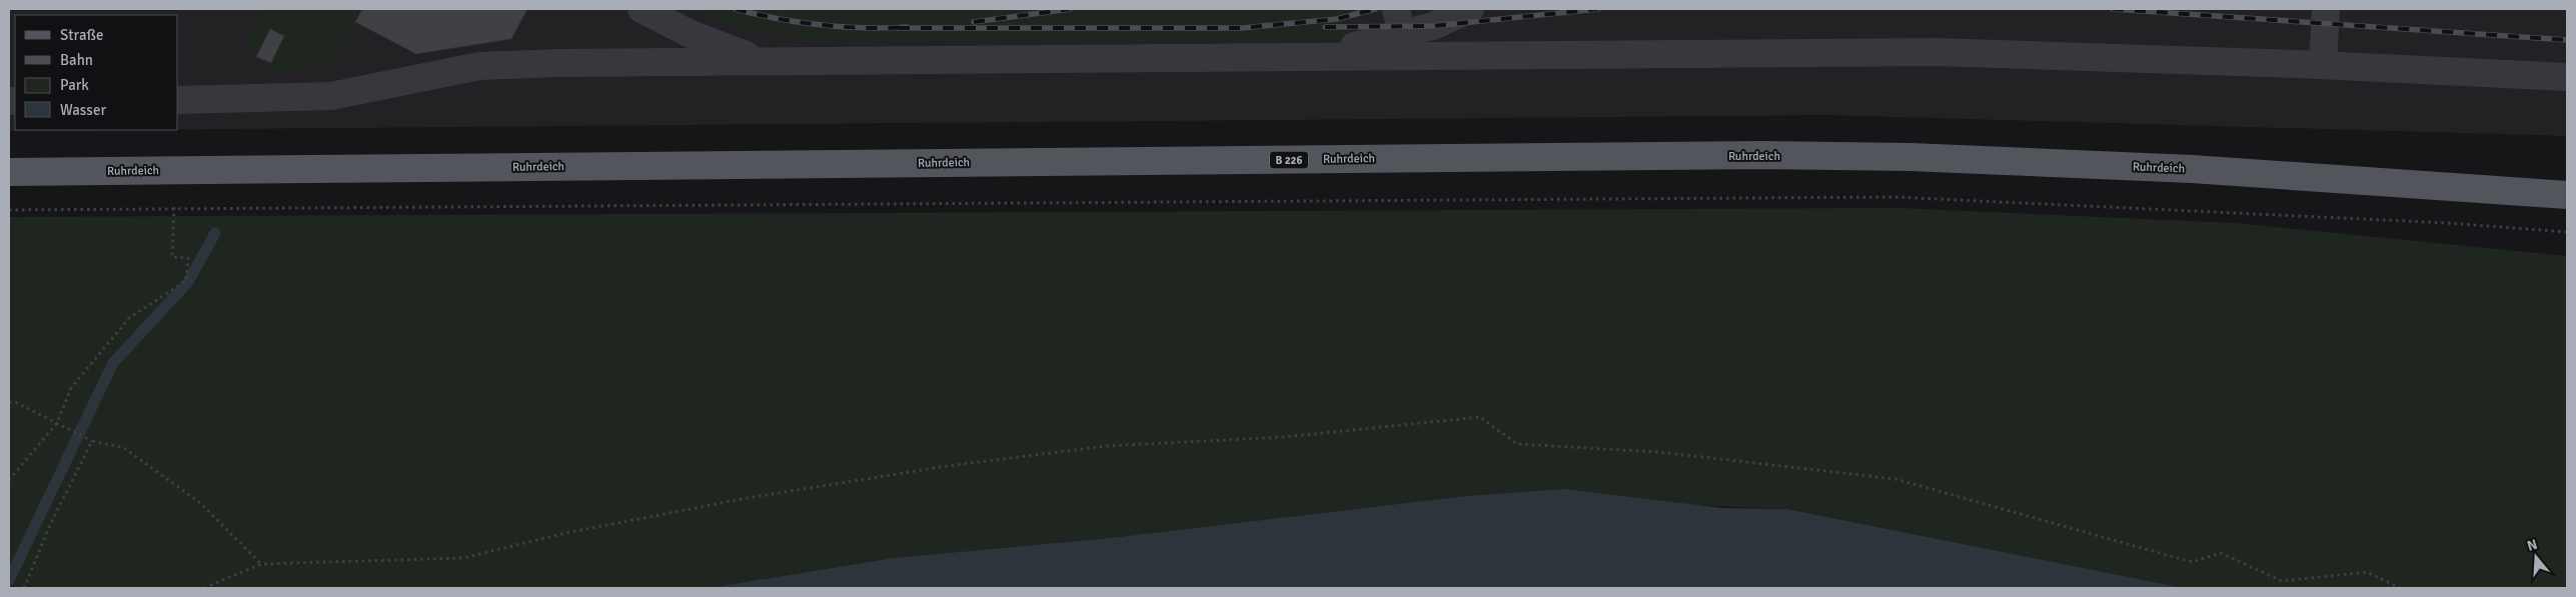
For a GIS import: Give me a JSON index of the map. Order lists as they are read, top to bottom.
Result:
{
  "streets": {
    "main road": ["Ruhrdeich", "B 226"]
  },
  "legend": [
    "Straße",
    "Bahn",
    "Park",
    "Wasser"
  ],
  "north": "top"
}
